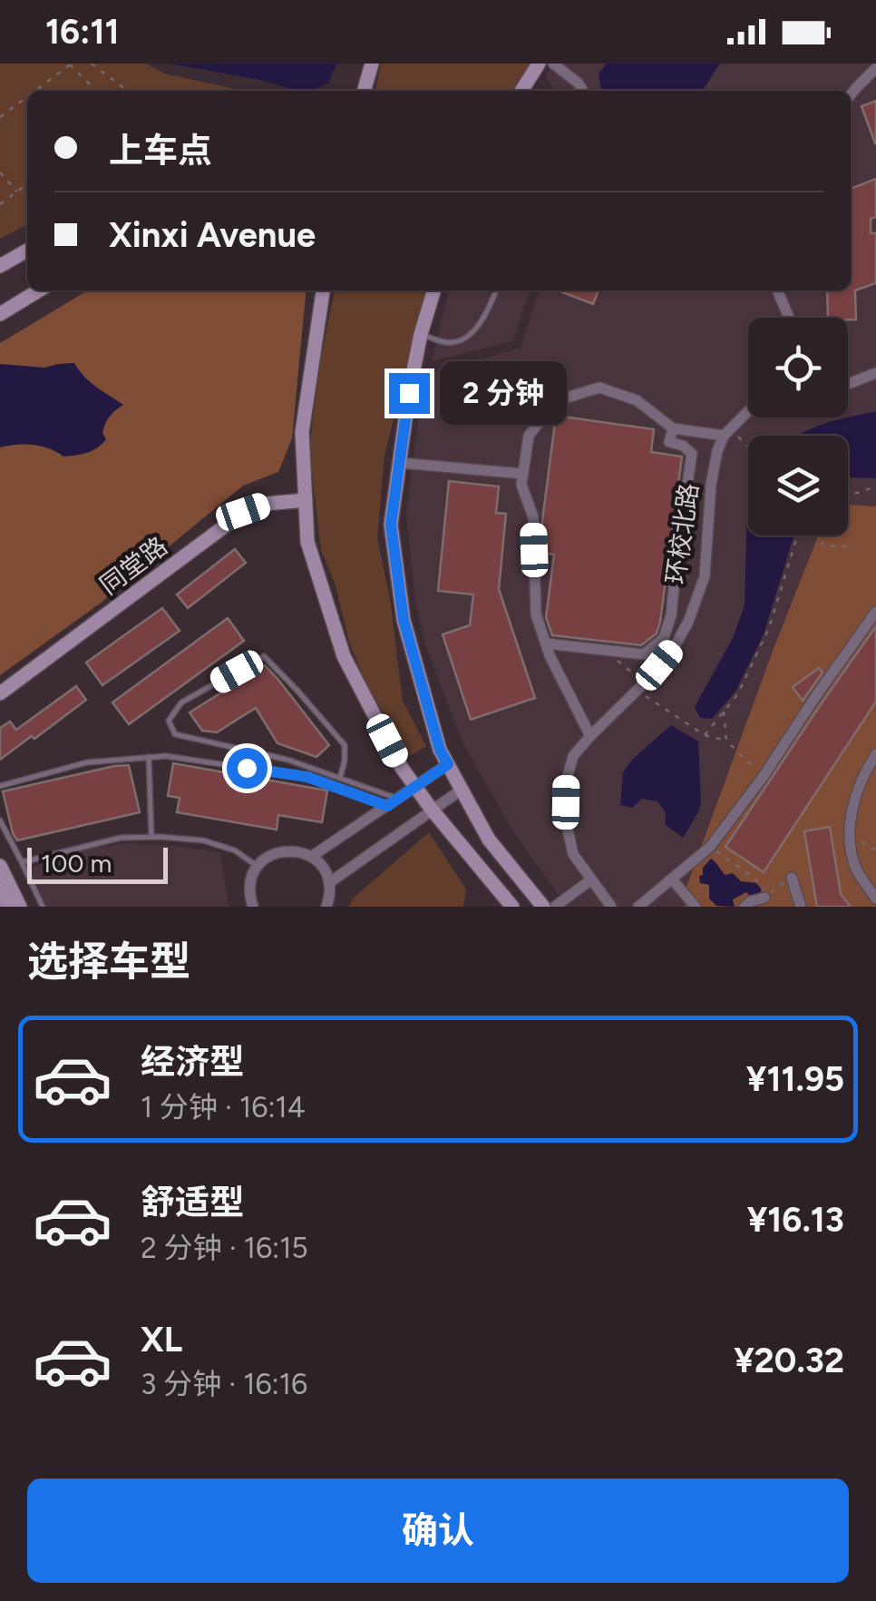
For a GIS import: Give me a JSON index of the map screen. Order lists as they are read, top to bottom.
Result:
{
  "streets": {
    "main road": ["同堂路"],
    "street": ["环校北路"]
  },
  "scale_bar": "100 m",
  "page": {
    "status": "16:11",
    "banner": ["上车点", "Xinxi Avenue"],
    "bubble": "2 分钟",
    "scale": "100 m",
    "heading": "选择车型",
    "list": [
      {
        "name": "经济型",
        "note": "1 分钟 · 16:14",
        "value": "¥11.95"
      },
      {
        "name": "舒适型",
        "note": "2 分钟 · 16:15",
        "value": "¥16.13"
      },
      {
        "name": "XL",
        "note": "3 分钟 · 16:16",
        "value": "¥20.32"
      }
    ],
    "buttons": "确认"
  }
}
